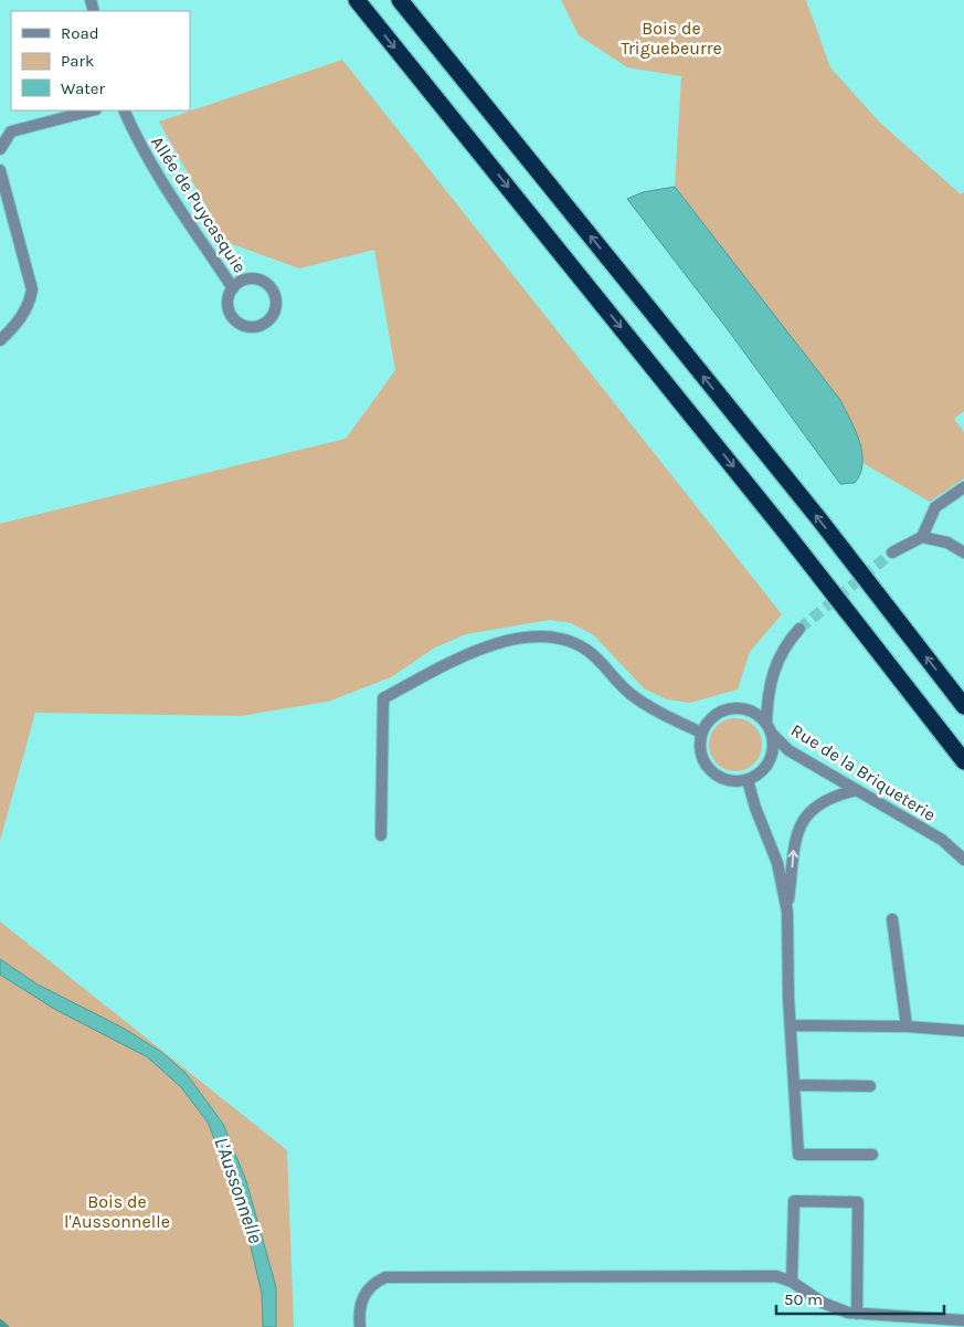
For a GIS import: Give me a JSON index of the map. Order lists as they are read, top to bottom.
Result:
{
  "streets": {
    "street": ["Allée de Puycasquie", "Rue de la Briqueterie"]
  },
  "water": ["L'Aussonnelle"],
  "parks": ["Bois de Triguebeurre", "Bois de l'Aussonnelle"],
  "legend": ["Road", "Park", "Water"],
  "scale_bar": "50 m"
}
